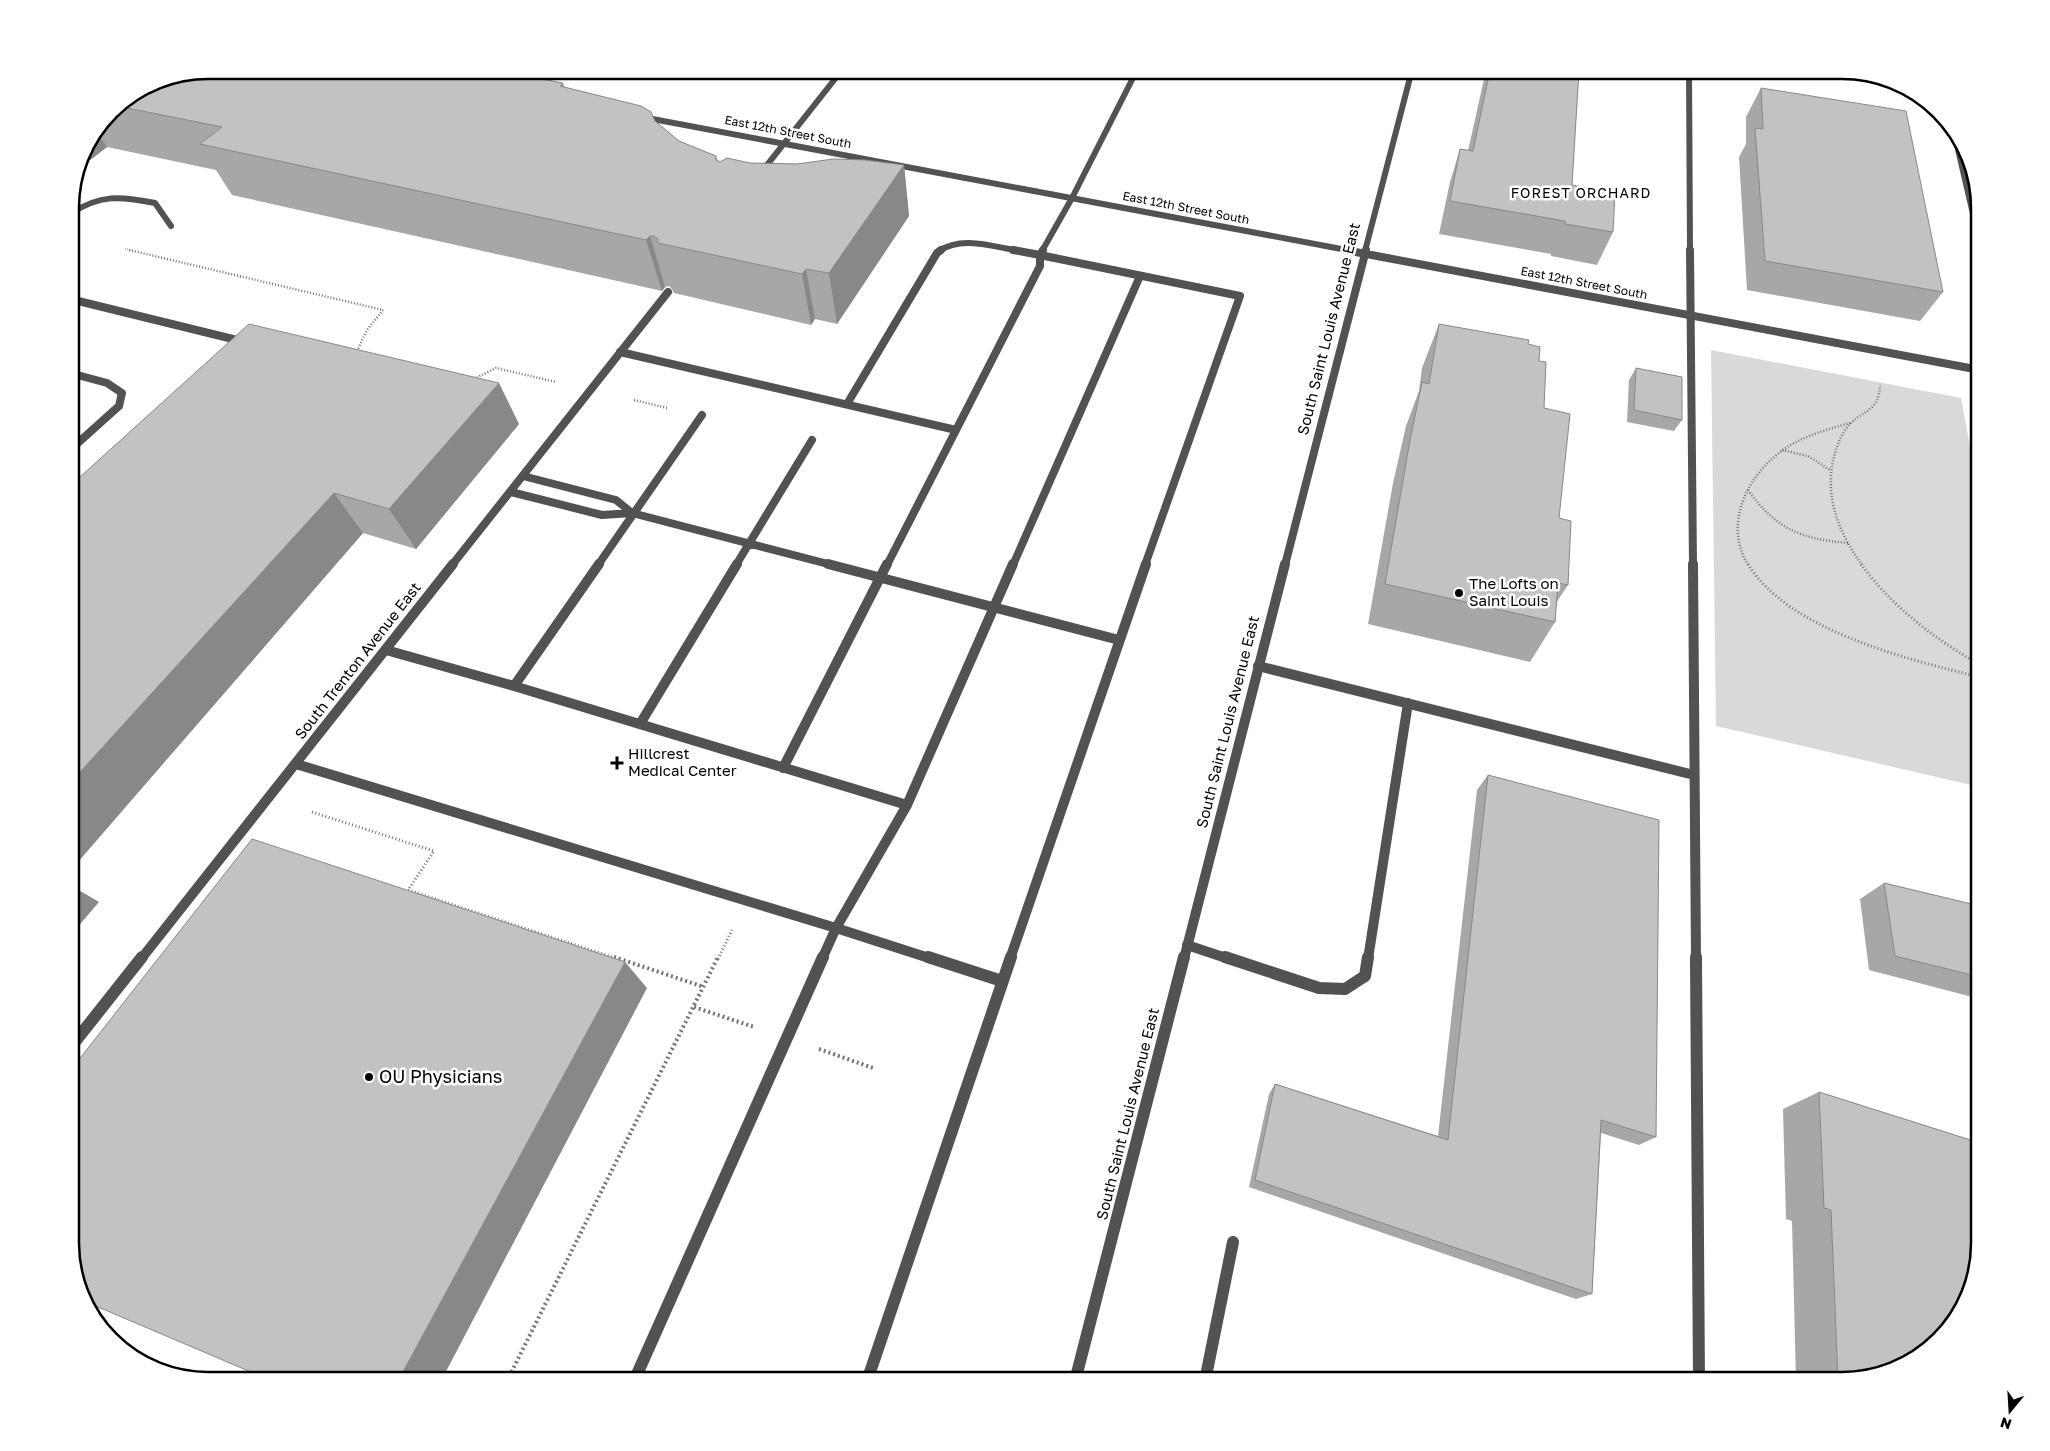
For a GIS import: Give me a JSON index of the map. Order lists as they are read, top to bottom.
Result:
{
  "streets": {
    "street": ["East 12th Street South", "South Saint Louis Avenue East", "South Trenton Avenue East"]
  },
  "crossings": [
    ["East 12th Street South", "South Saint Louis Avenue East"]
  ],
  "districts": ["FOREST ORCHARD"],
  "places": {
    "other": ["The Lofts on Saint Louis", "OU Physicians"],
    "health": ["Hillcrest Medical Center"]
  },
  "north": "bottom"
}
